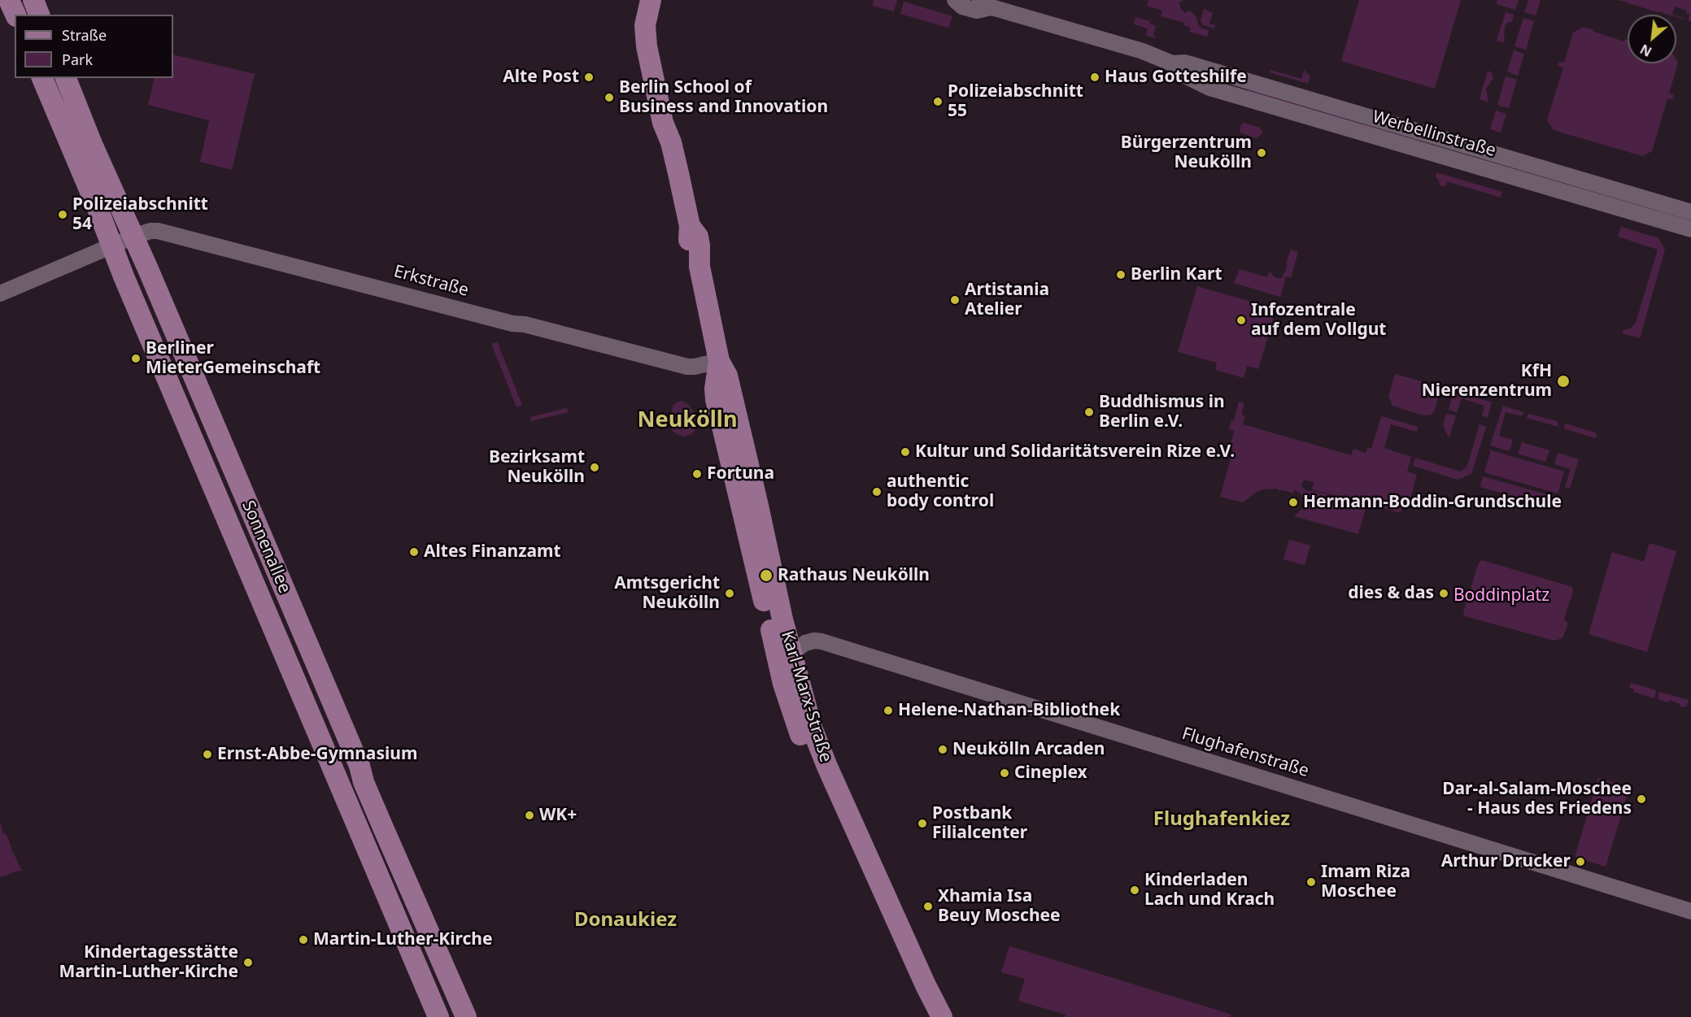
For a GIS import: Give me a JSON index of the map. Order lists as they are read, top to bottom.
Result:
{
  "streets": {
    "main road": ["Sonnenallee", "Karl-Marx-Straße"],
    "street": ["Werbellinstraße", "Erkstraße", "Flughafenstraße"]
  },
  "crossings": [
    ["Erkstraße", "Sonnenallee"],
    ["Erkstraße", "Karl-Marx-Straße"],
    ["Karl-Marx-Straße", "Flughafenstraße"]
  ],
  "districts": ["Neukölln", "Flughafenkiez", "Donaukiez"],
  "parks": ["Boddinplatz"],
  "places": [
    "Alte Post",
    "Haus Gotteshilfe",
    "Berlin School of Business and Innovation",
    "Polizeiabschnitt 55",
    "Bürgerzentrum Neukölln",
    "Polizeiabschnitt 54",
    "Berlin Kart",
    "Artistania Atelier",
    "Infozentrale auf dem Vollgut",
    "Berliner MieterGemeinschaft",
    "KfH Nierenzentrum",
    "Buddhismus in Berlin e.V.",
    "Kultur und Solidaritätsverein Rize e.V.",
    "Bezirksamt Neukölln",
    "Fortuna",
    "authentic body control",
    "Hermann-Boddin-Grundschule",
    "Altes Finanzamt",
    "Rathaus Neukölln",
    "Amtsgericht Neukölln",
    "dies & das",
    "Helene-Nathan-Bibliothek",
    "Neukölln Arcaden",
    "Ernst-Abbe-Gymnasium",
    "Cineplex",
    "Dar-al-Salam-Moschee - Haus des Friedens",
    "WK+",
    "Postbank Filialcenter",
    "Arthur Drucker",
    "Imam Riza Moschee",
    "Kinderladen Lach und Krach",
    "Xhamia Isa Beuy Moschee",
    "Martin-Luther-Kirche",
    "Kindertagesstätte Martin-Luther-Kirche"
  ],
  "legend": ["Straße", "Park"],
  "north": "bottom left"
}
